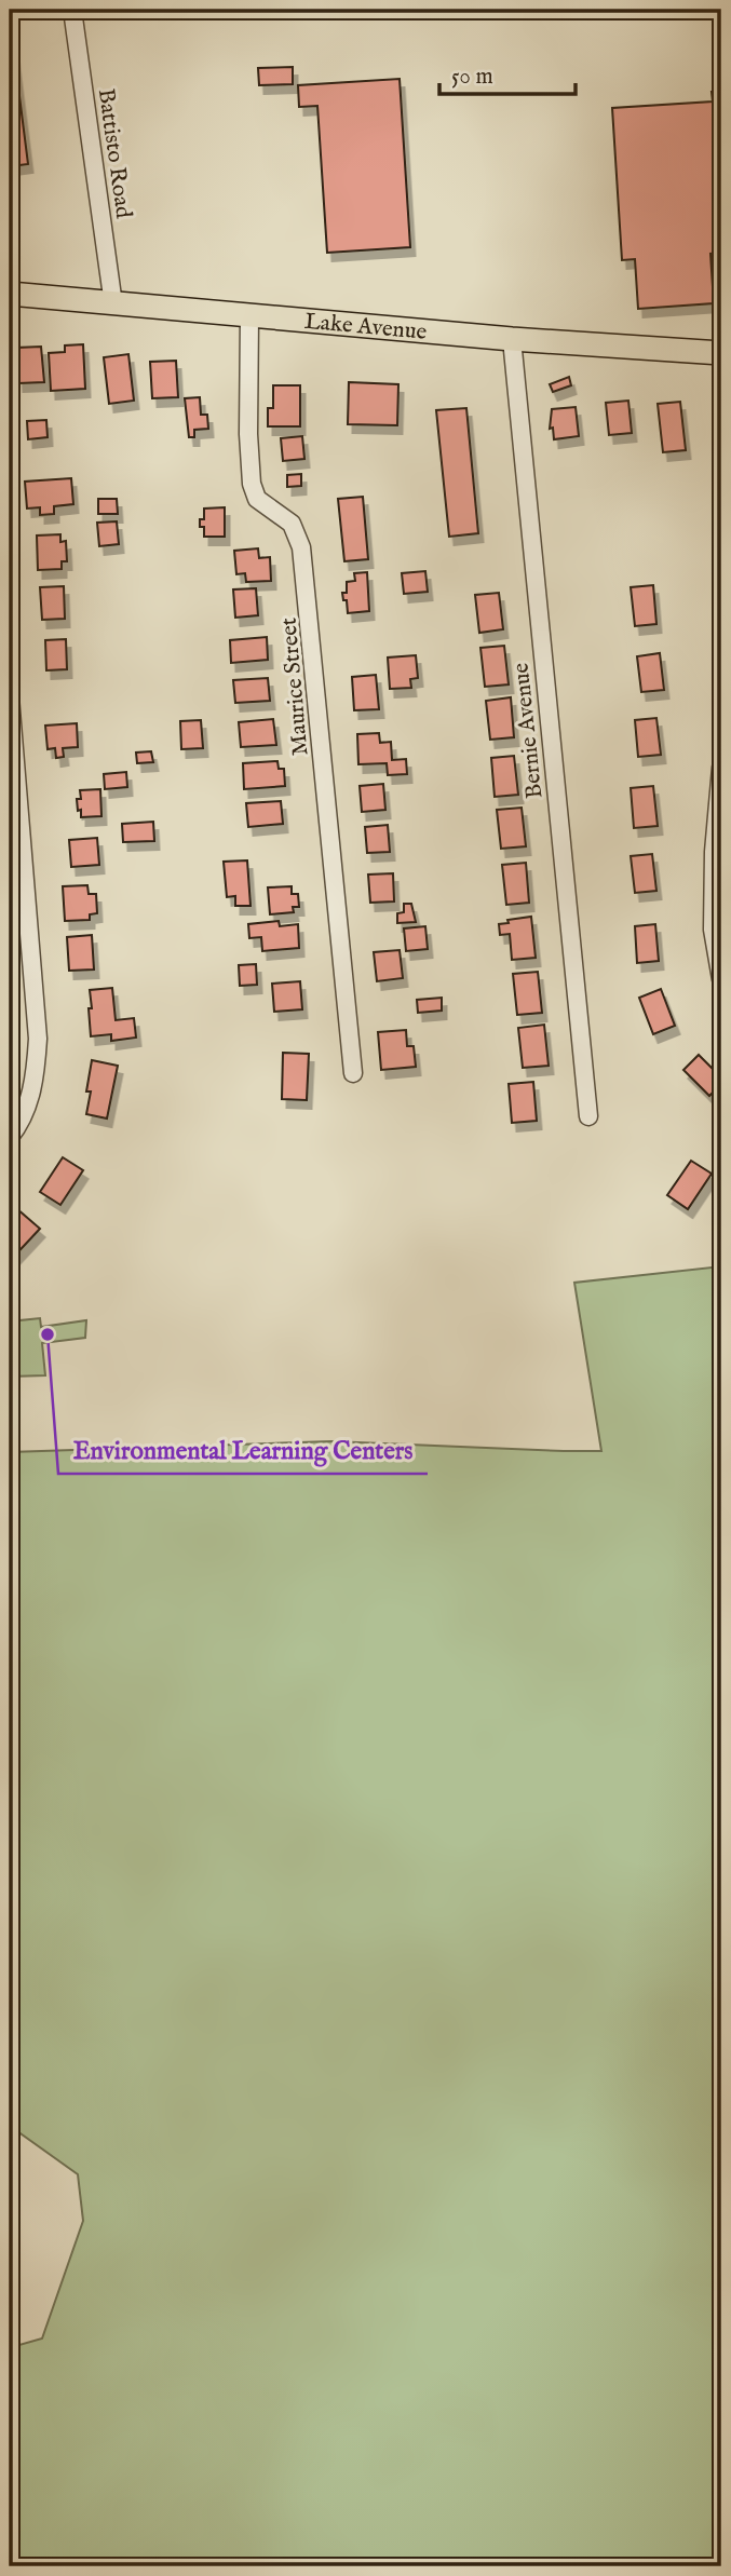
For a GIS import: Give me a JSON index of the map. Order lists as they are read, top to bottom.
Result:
{
  "streets": {
    "main road": ["Lake Avenue"],
    "street": ["Battisto Road", "Maurice Street", "Bernie Avenue"]
  },
  "crossings": [
    ["Battisto Road", "Lake Avenue"],
    ["Lake Avenue", "Maurice Street"],
    ["Lake Avenue", "Bernie Avenue"]
  ],
  "places": ["Environmental Learning Centers"],
  "scale_bar": "50 m"
}
